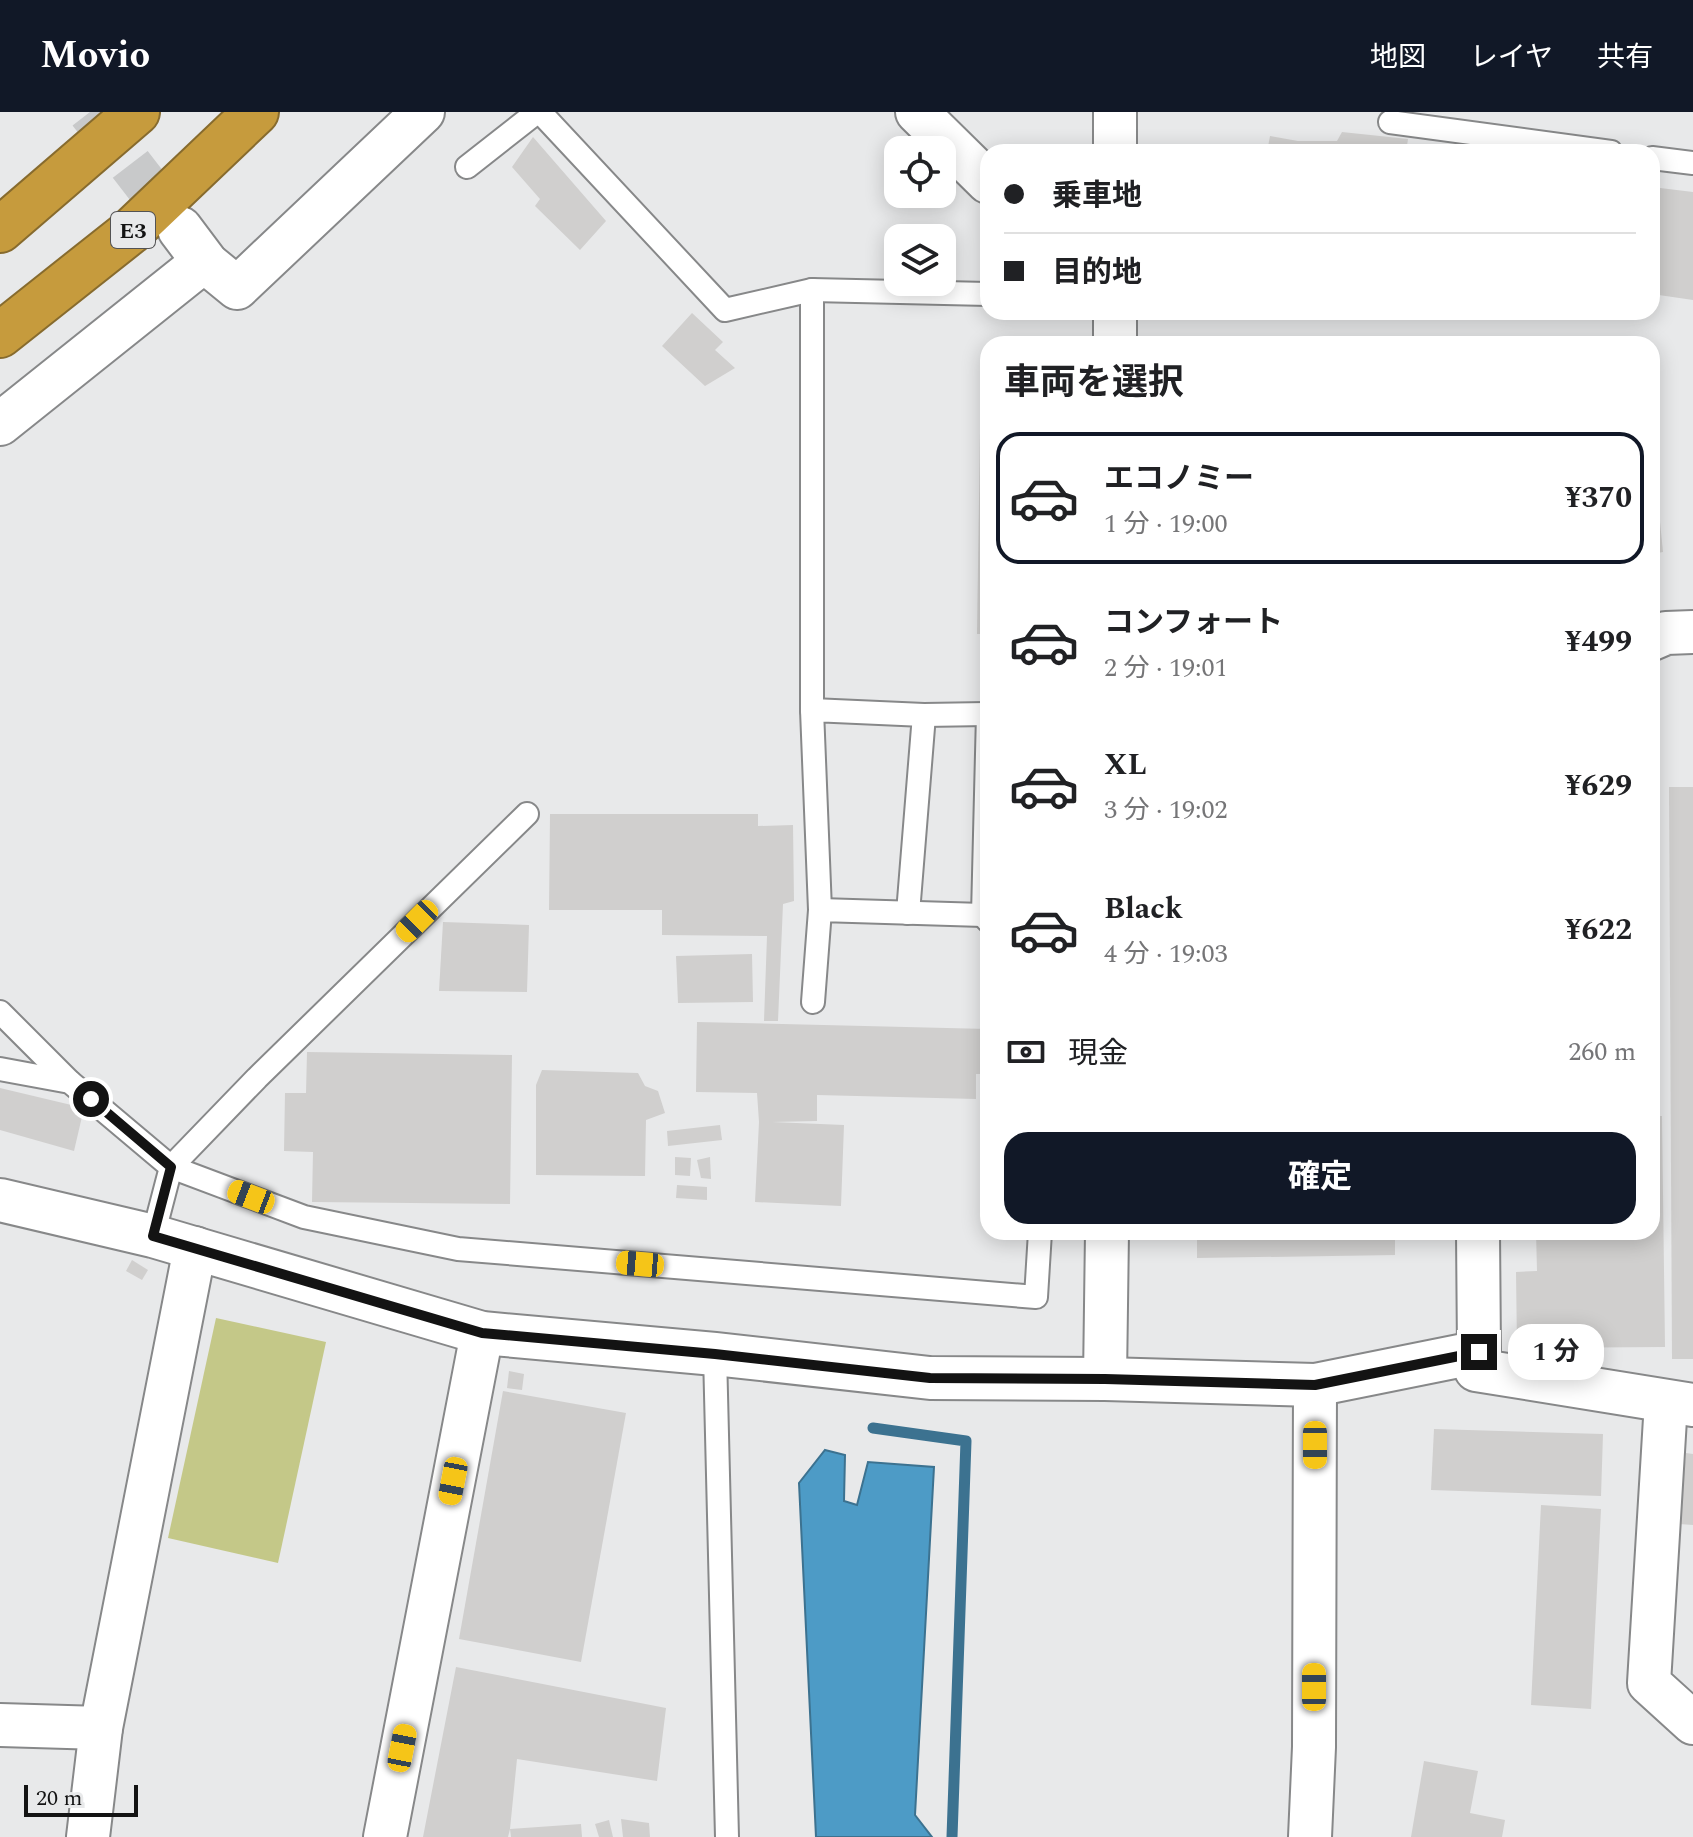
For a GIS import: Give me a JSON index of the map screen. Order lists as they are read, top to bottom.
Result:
{
  "streets": {
    "highway": ["E3"]
  },
  "scale_bar": "20 m",
  "page": {
    "header": "Movio",
    "nav": ["地図", "レイヤ", "共有"],
    "banner": ["乗車地", "目的地"],
    "heading": "車両を選択",
    "list": [
      {
        "name": "エコノミー",
        "note": "1 分 · 19:00",
        "value": "¥370"
      },
      {
        "name": "コンフォート",
        "note": "2 分 · 19:01",
        "value": "¥499"
      },
      {
        "name": "XL",
        "note": "3 分 · 19:02",
        "value": "¥629"
      },
      {
        "name": "Black",
        "note": "4 分 · 19:03",
        "value": "¥622"
      }
    ],
    "pay": ["現金", "260 m"],
    "buttons": "確定",
    "bubble": "1 分",
    "scale": "20 m"
  }
}
